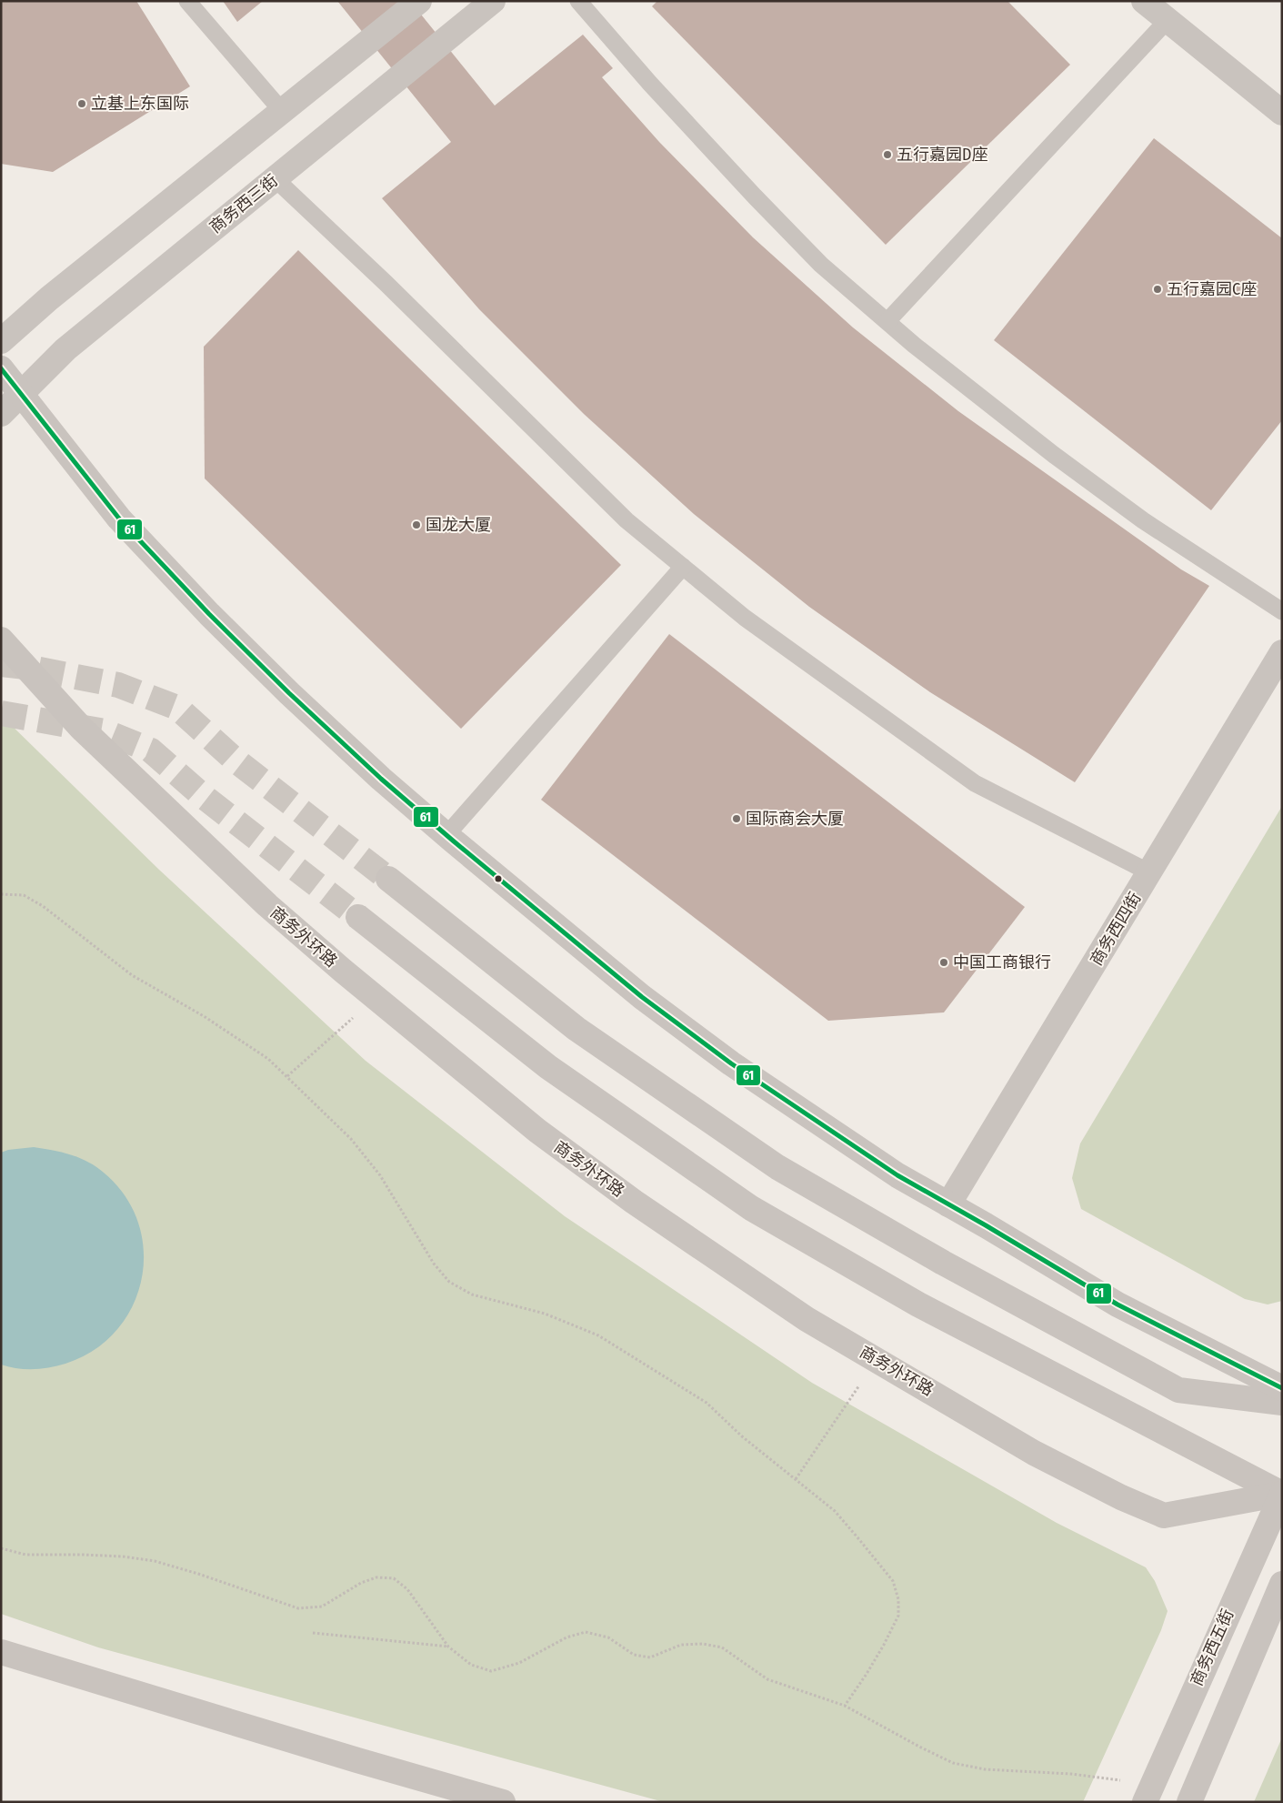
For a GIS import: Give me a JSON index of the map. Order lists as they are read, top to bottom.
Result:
{
  "streets": {
    "street": [
      "商务西三街",
      "商务西四街",
      "商务外环路",
      "商务西五街"
    ]
  },
  "crossings": [
    ["商务外环路", "商务西五街"]
  ],
  "places": [
    "立基上东国际",
    "五行嘉园D座",
    "五行嘉园C座",
    "国龙大厦",
    "国际商会大厦",
    "中国工商银行"
  ],
  "lines": ["transit line 61"]
}
